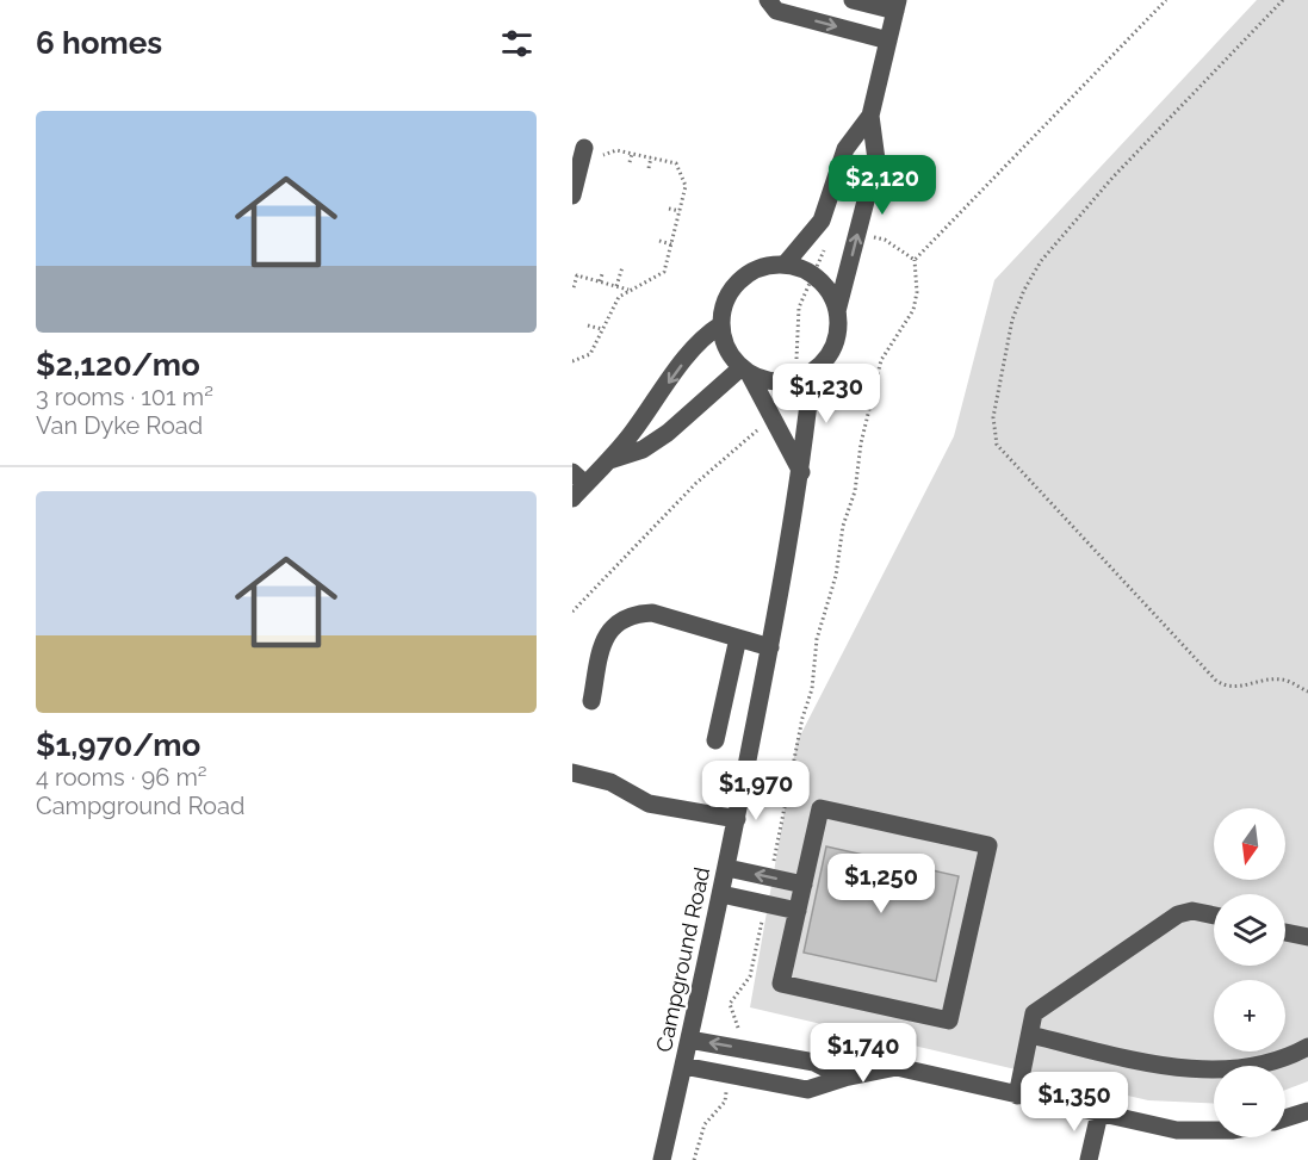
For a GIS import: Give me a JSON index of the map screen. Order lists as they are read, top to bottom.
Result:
{
  "streets": {
    "street": ["Campground Road"]
  },
  "north": "bottom",
  "page": {
    "heading": "6 homes",
    "list": [
      {
        "name": "$2,120/mo",
        "note": "3 rooms · 101 m² · Van Dyke Road"
      },
      {
        "name": "$1,970/mo",
        "note": "4 rooms · 96 m² · Campground Road"
      }
    ],
    "price": [
      "$2,120",
      "$1,230",
      "$1,970",
      "$1,250",
      "$1,740",
      "$1,350"
    ],
    "map_buttons": ["+", "−"]
  }
}
